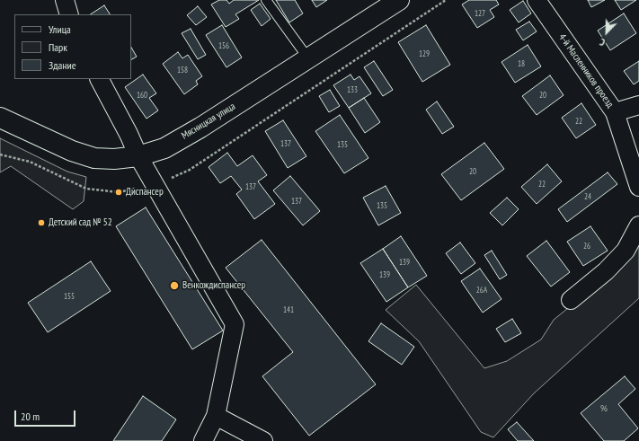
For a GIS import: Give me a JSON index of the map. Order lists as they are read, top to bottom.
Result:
{
  "streets": {
    "main road": ["Мясницкая улица"],
    "street": ["4-й Масленников проезд"]
  },
  "places": ["Диспансер", "Детский сад № 52", "Венкождиспансер"],
  "house_numbers": [
    "127",
    "156",
    "129",
    "18",
    "158",
    "133",
    "160",
    "20",
    "22",
    "137",
    "135",
    "20",
    "22",
    "137",
    "24",
    "137",
    "135",
    "26",
    "139",
    "139",
    "26А",
    "155",
    "141",
    "96"
  ],
  "legend": ["Улица", "Парк", "Здание"],
  "scale_bar": "20 m",
  "north": "bottom left"
}
